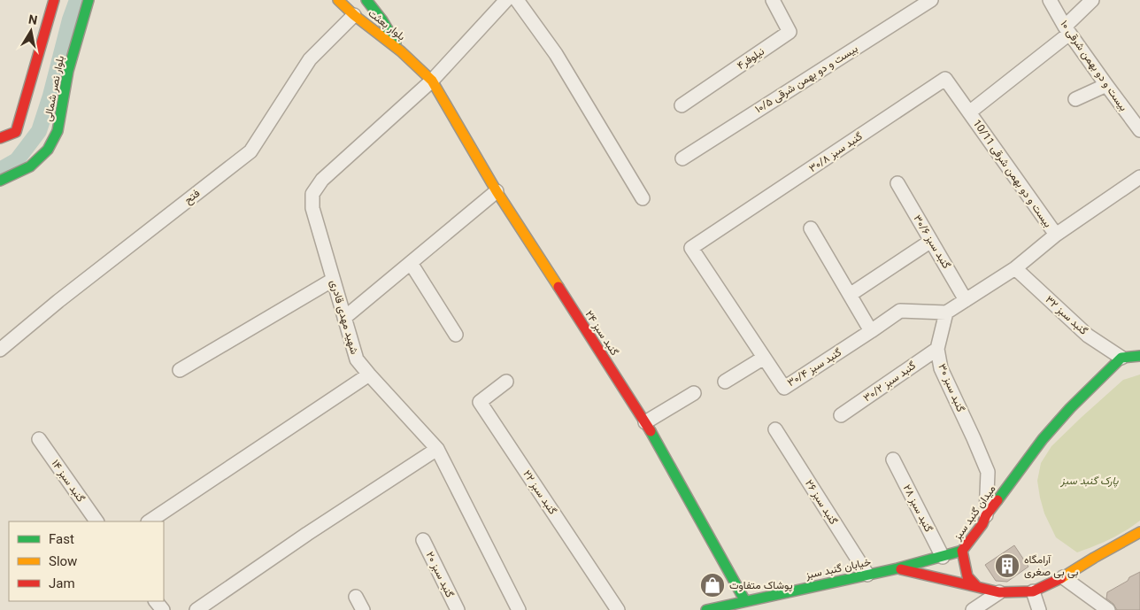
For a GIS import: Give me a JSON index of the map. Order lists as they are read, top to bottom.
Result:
{
  "streets": {
    "street": [
      "بلوار بعثت",
      "نیلوفر۴",
      "بیست و دو بهمن شرقی ۱۰",
      "بیست و دو بهمن شرقی ۱۰/۵",
      "بلوار نصر شمالی",
      "گنبد سبز ۳۰/۸",
      "بیست و دو بهمن شرقی 10/11",
      "فتح",
      "گنبد سبز ۳۰/۶",
      "گنبد سبز ۳۲",
      "شهید مهدی قادری",
      "گنبد سبز ۲۴",
      "گنبد سبز ۳۰/۴",
      "گنبد سبز ۳۰/۲",
      "گنبد سبز ۳۰",
      "گنبد سبز ۱۴",
      "گنبد سبز ۲۲",
      "گنبد سبز ۲۶",
      "گنبد سبز ۲۸",
      "میدان گنبد سبز",
      "خیابان گنبد سبز",
      "گنبد سبز ۲۰"
    ]
  },
  "crossings": [
    ["بلوار بعثت", "فتح"],
    ["بلوار بعثت", "شهید مهدی قادری"],
    ["بلوار بعثت", "گنبد سبز ۲۴"],
    ["گنبد سبز ۳۰/۸", "بیست و دو بهمن شرقی 10/11"],
    ["گنبد سبز ۳۰/۸", "گنبد سبز ۳۰/۴"],
    ["گنبد سبز ۳۲", "میدان گنبد سبز"],
    ["شهید مهدی قادری", "گنبد سبز ۲۴"],
    ["گنبد سبز ۲۴", "خیابان گنبد سبز"],
    ["گنبد سبز ۳۰/۴", "گنبد سبز ۳۰"],
    ["گنبد سبز ۳۰/۲", "گنبد سبز ۳۰"],
    ["گنبد سبز ۳۰", "میدان گنبد سبز"],
    ["گنبد سبز ۲۶", "خیابان گنبد سبز"],
    ["گنبد سبز ۲۸", "خیابان گنبد سبز"],
    ["میدان گنبد سبز", "خیابان گنبد سبز"]
  ],
  "parks": ["پارک گنبد سبز"],
  "places": {
    "building": ["آرامگاه بی بی صغری"],
    "shop": ["پوشاک متفاوت"]
  },
  "legend": ["Fast", "Slow", "Jam"],
  "north": "top"
}
